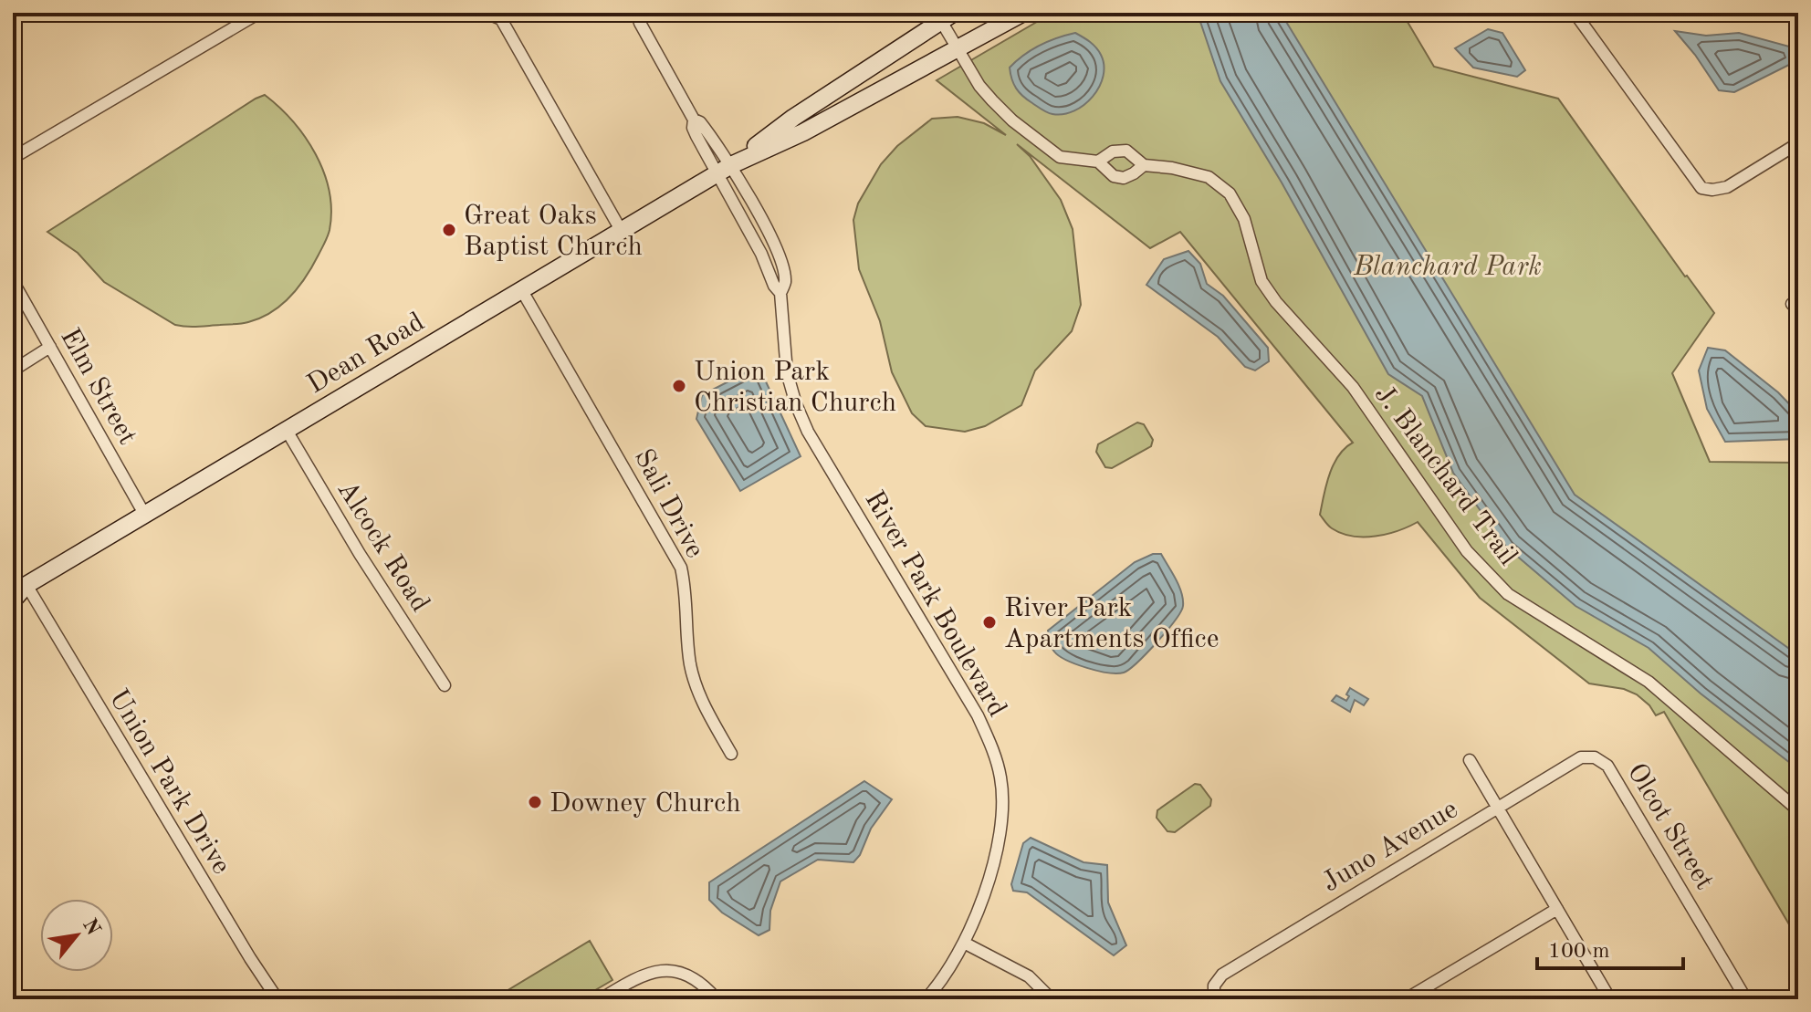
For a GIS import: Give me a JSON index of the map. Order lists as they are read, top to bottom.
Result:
{
  "streets": {
    "main road": ["Dean Road"],
    "street": [
      "Elm Street",
      "J. Blanchard Trail",
      "Sali Drive",
      "Alcock Road",
      "River Park Boulevard",
      "Union Park Drive",
      "Olcot Street",
      "Juno Avenue"
    ]
  },
  "crossings": [
    ["Dean Road", "Elm Street"],
    ["Dean Road", "J. Blanchard Trail"],
    ["Dean Road", "Sali Drive"],
    ["Dean Road", "Alcock Road"],
    ["Dean Road", "River Park Boulevard"],
    ["Dean Road", "Union Park Drive"],
    ["Olcot Street", "Juno Avenue"]
  ],
  "parks": ["Blanchard Park"],
  "places": [
    "Great Oaks Baptist Church",
    "Union Park Christian Church",
    "River Park Apartments Office",
    "Downey Church"
  ],
  "scale_bar": "100 m",
  "north": "top right"
}
